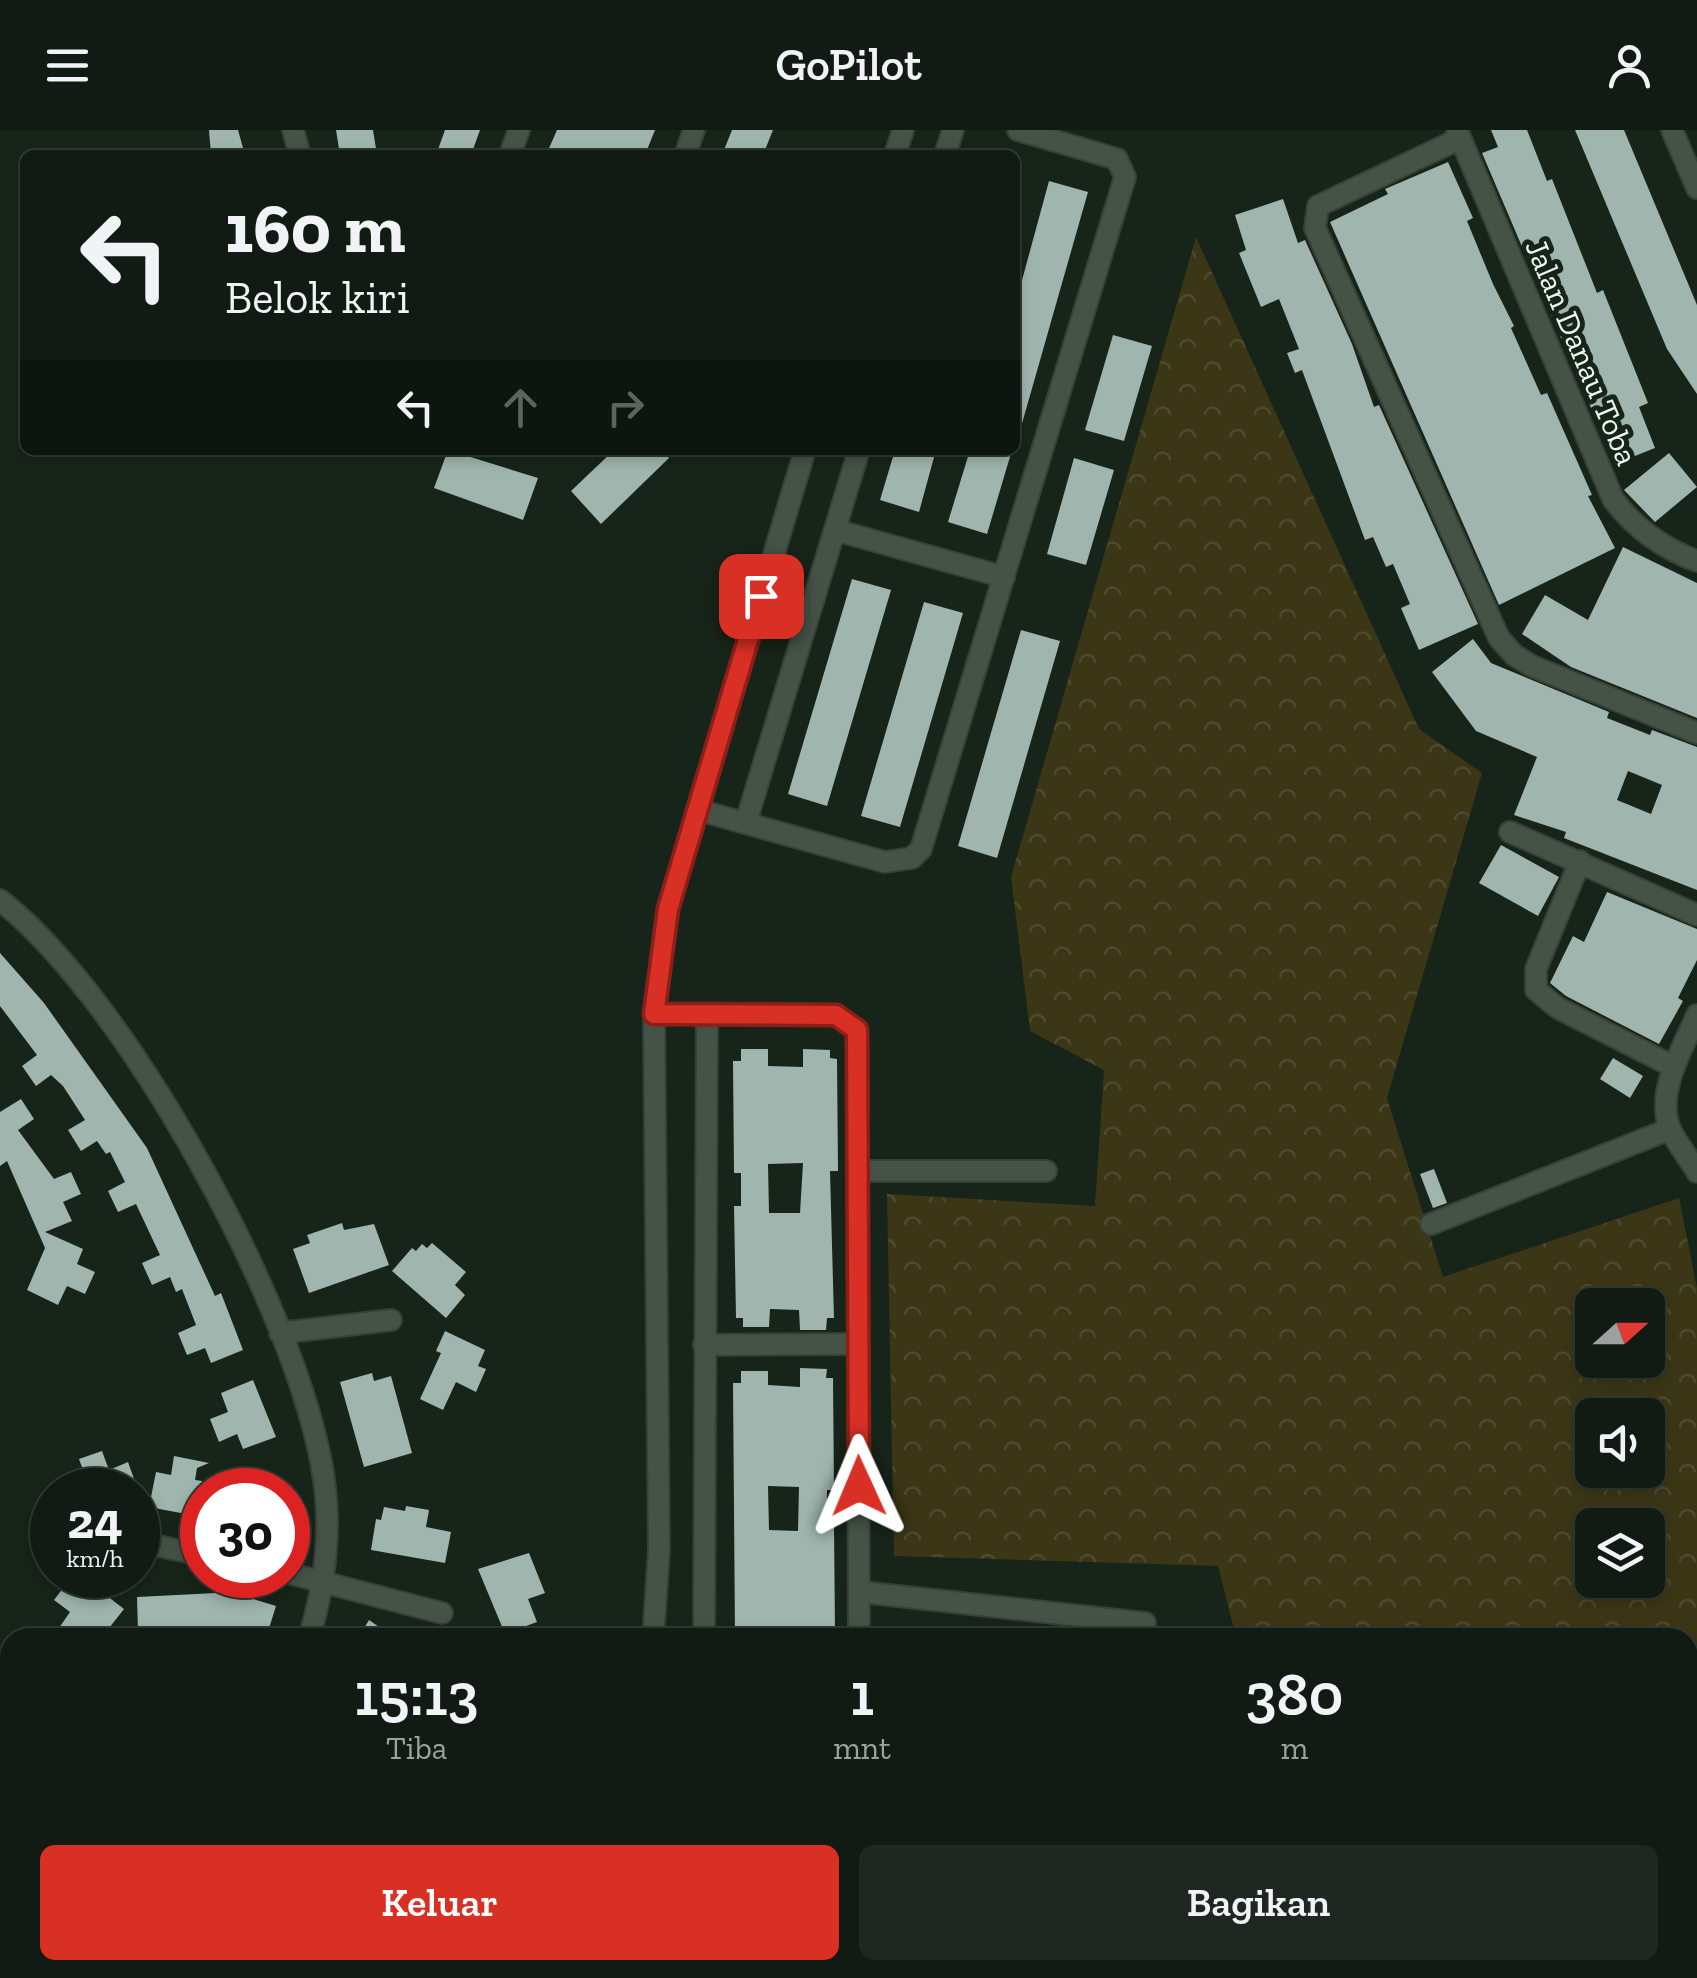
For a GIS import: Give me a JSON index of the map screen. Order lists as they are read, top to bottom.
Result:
{
  "streets": {
    "street": ["Jalan Danau Toba"]
  },
  "north": "right",
  "page": {
    "header": "GoPilot",
    "turn": ["160 m", "Belok kiri"],
    "speed": "24 km/h",
    "limit": "30",
    "eta": [
      "15:13",
      "Tiba",
      "1",
      "mnt",
      "380",
      "m"
    ],
    "buttons": ["Keluar", "Bagikan"]
  }
}
